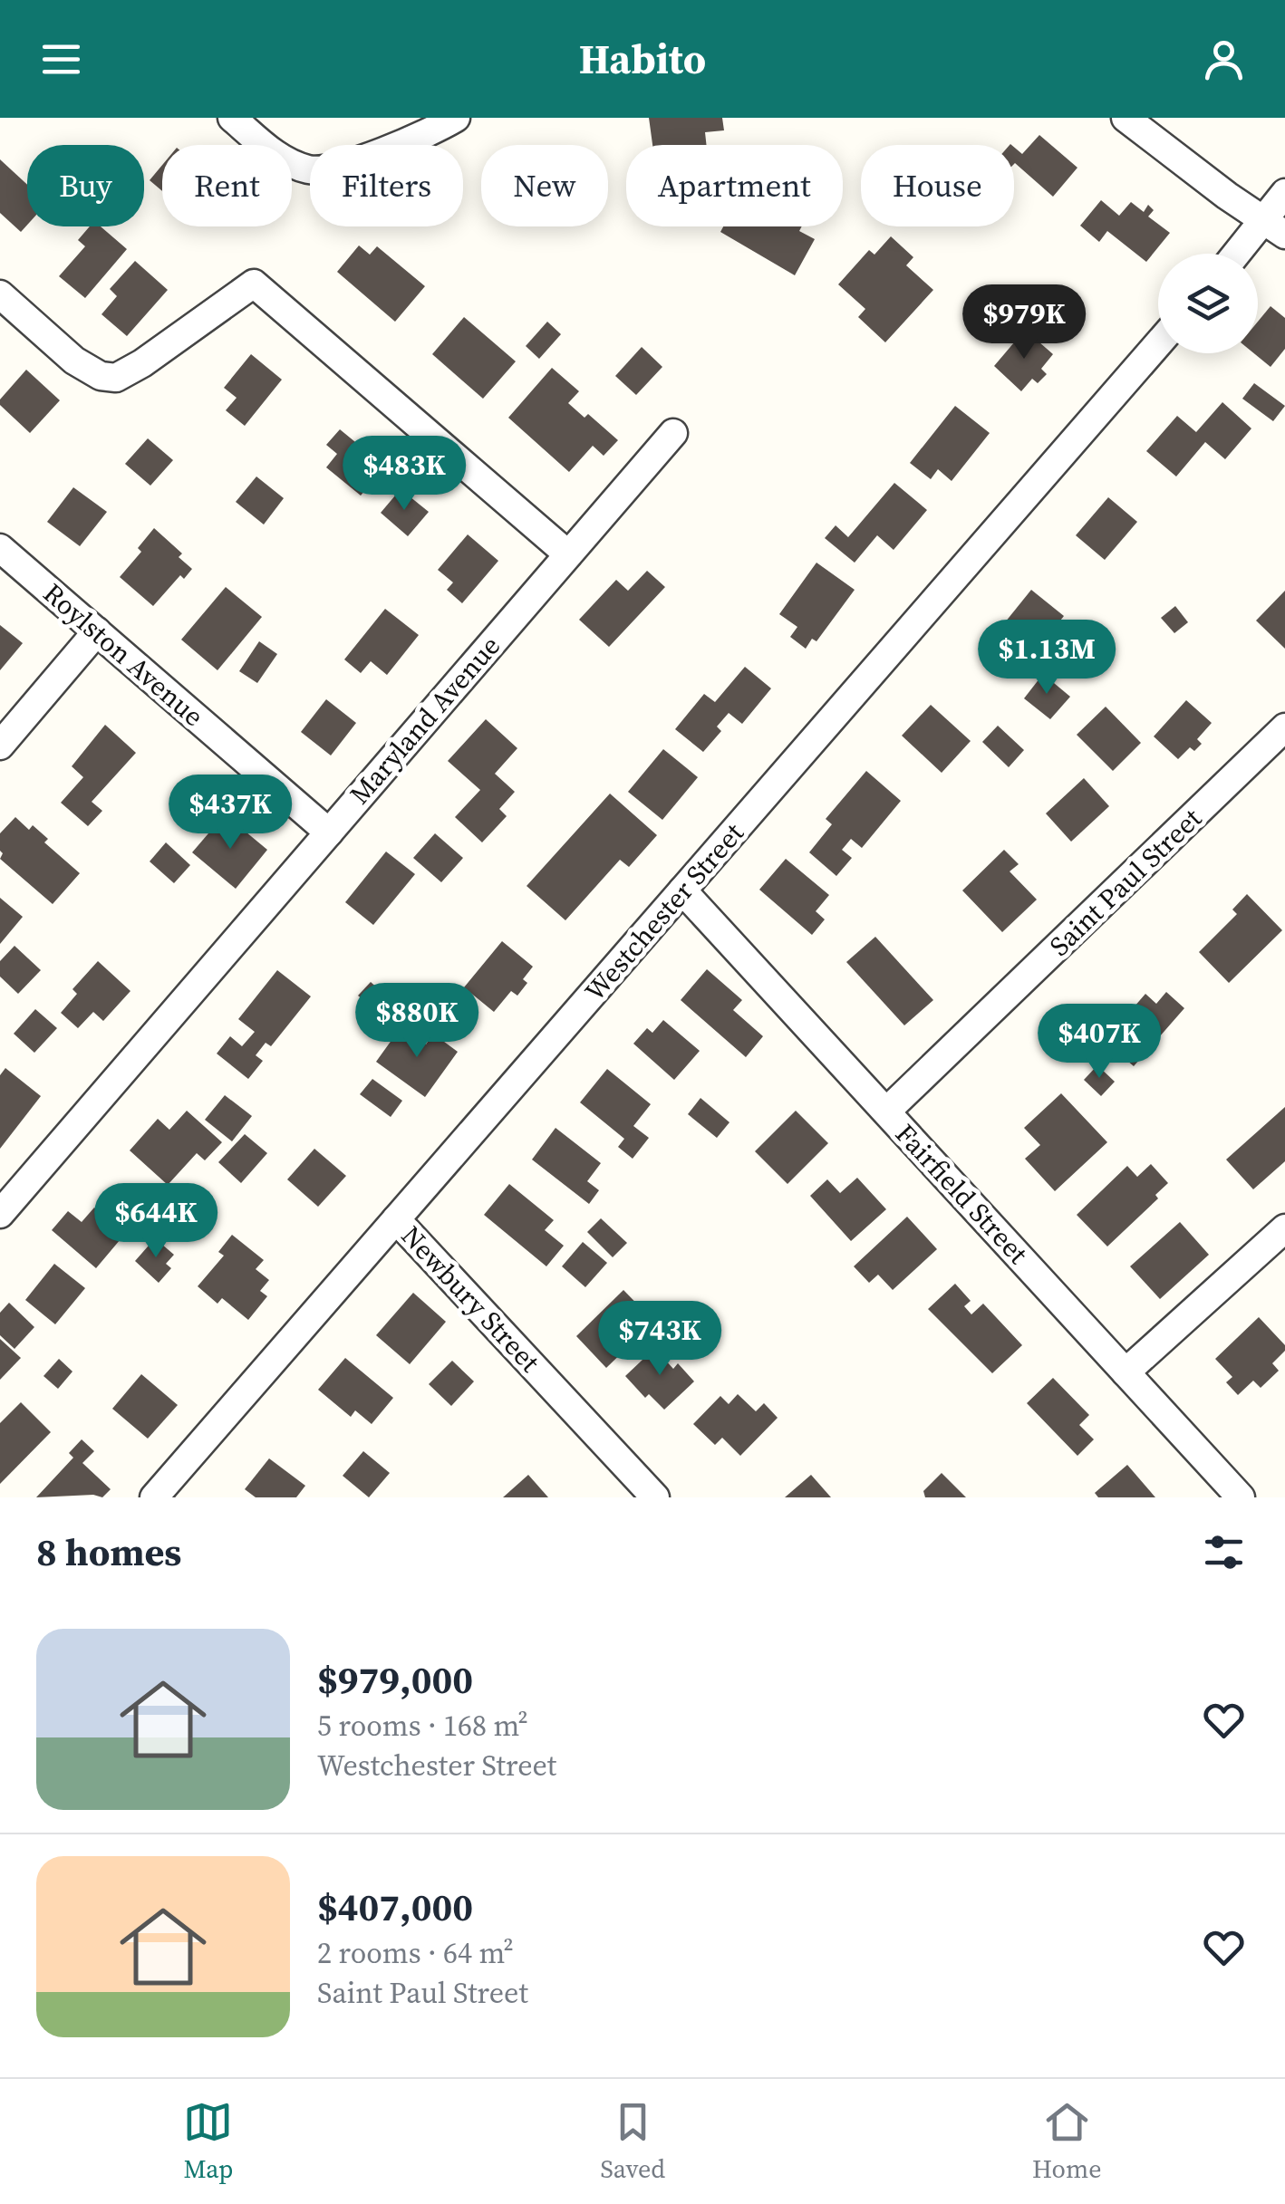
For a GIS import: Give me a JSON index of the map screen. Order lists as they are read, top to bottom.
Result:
{
  "streets": {
    "street": [
      "Roylston Avenue",
      "Maryland Avenue",
      "Saint Paul Street",
      "Westchester Street",
      "Fairfield Street",
      "Newbury Street"
    ]
  },
  "crossings": [
    ["Roylston Avenue", "Maryland Avenue"],
    ["Saint Paul Street", "Fairfield Street"],
    ["Westchester Street", "Fairfield Street"],
    ["Westchester Street", "Newbury Street"]
  ],
  "page": {
    "header": "Habito",
    "chip": [
      "Buy",
      "Rent",
      "Filters",
      "New",
      "Apartment",
      "House"
    ],
    "price": [
      "$979K",
      "$483K",
      "$1.13M",
      "$437K",
      "$880K",
      "$407K",
      "$644K",
      "$743K"
    ],
    "heading": "8 homes",
    "list": [
      {
        "name": "$979,000",
        "note": "5 rooms · 168 m² · Westchester Street"
      },
      {
        "name": "$407,000",
        "note": "2 rooms · 64 m² · Saint Paul Street"
      }
    ],
    "tabs": ["Map", "Saved", "Home"]
  }
}
